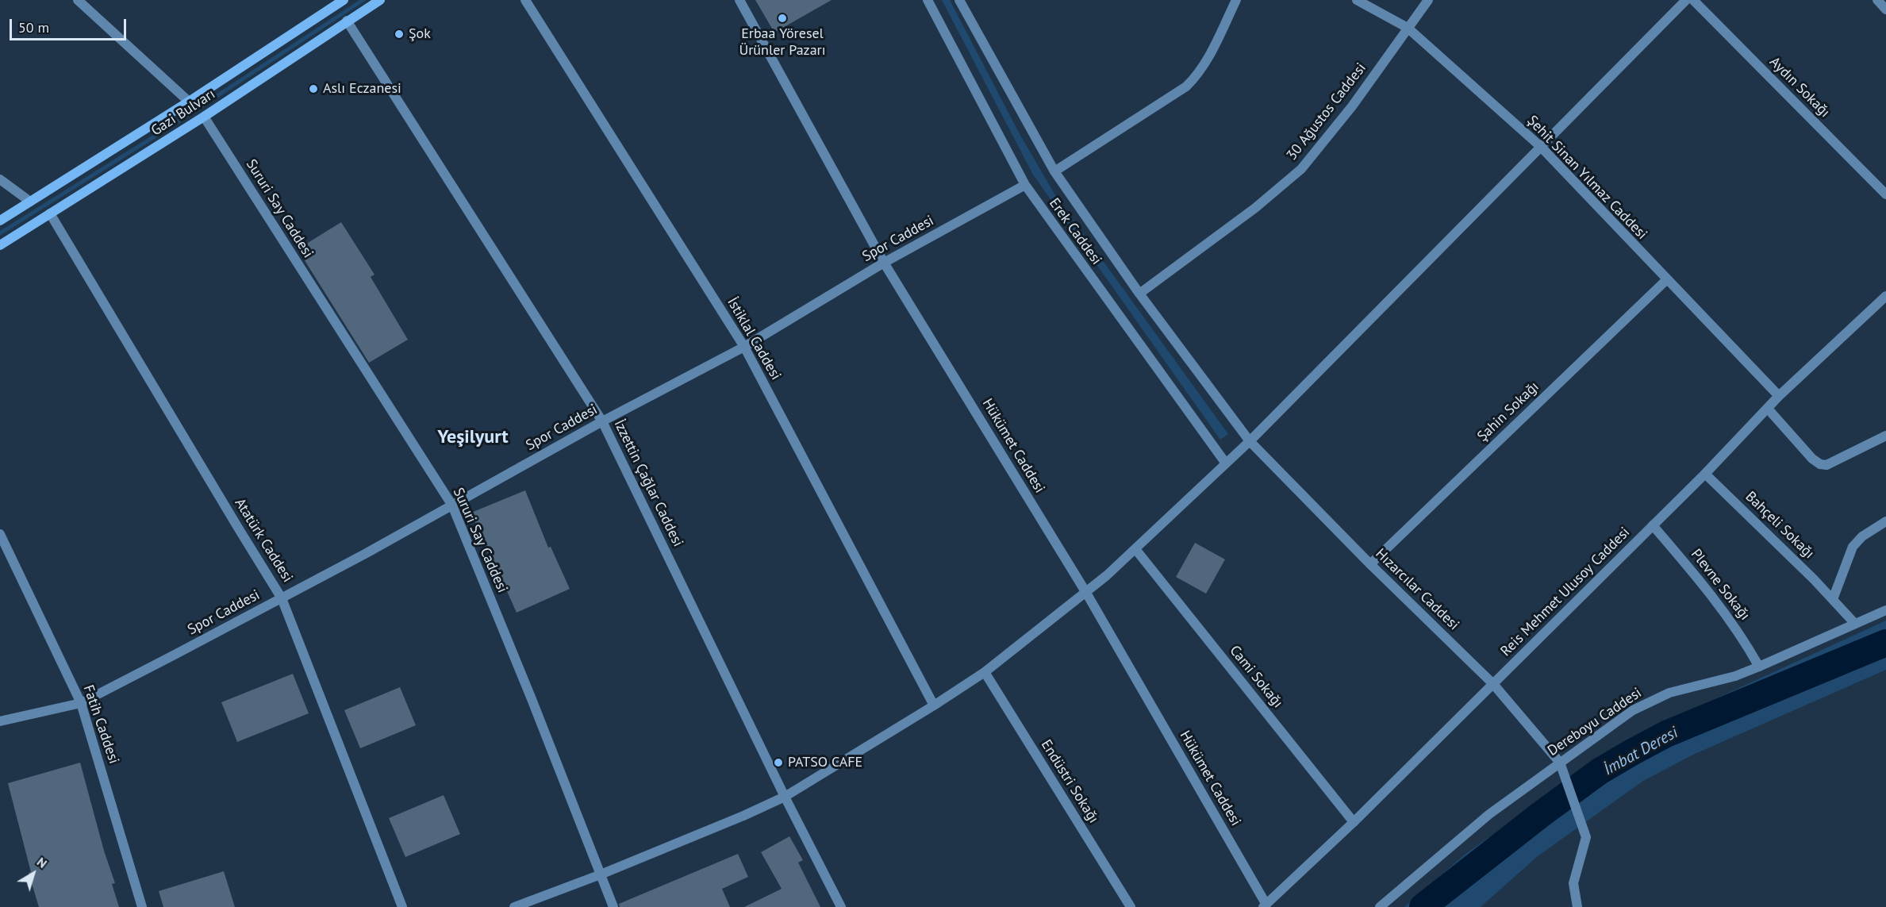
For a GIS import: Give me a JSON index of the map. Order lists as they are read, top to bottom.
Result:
{
  "streets": {
    "main road": ["Gazi Bulvarı"],
    "street": [
      "Aydın Sokağı",
      "30 Ağustos Caddesi",
      "Şehit Sinan Yılmaz Caddesi",
      "Sururi Say Caddesi",
      "Erek Caddesi",
      "Spor Caddesi",
      "İstiklal Caddesi",
      "Şahin Sokağı",
      "Hükümet Caddesi",
      "İzzettin Çağlar Caddesi",
      "Bahçeli Sokağı",
      "Atatürk Caddesi",
      "Plevne Sokağı",
      "Hızarcılar Caddesi",
      "Reis Mehmet Ulusoy Caddesi",
      "Cami Sokağı",
      "Dereboyu Caddesi",
      "Fatih Caddesi",
      "Endüstri Sokağı"
    ]
  },
  "crossings": [
    ["30 Ağustos Caddesi", "Şehit Sinan Yılmaz Caddesi"],
    ["30 Ağustos Caddesi", "Erek Caddesi"],
    ["Gazi Bulvarı", "Sururi Say Caddesi"],
    ["Gazi Bulvarı", "İzzettin Çağlar Caddesi"],
    ["Gazi Bulvarı", "Atatürk Caddesi"],
    ["Şehit Sinan Yılmaz Caddesi", "Şahin Sokağı"],
    ["Şehit Sinan Yılmaz Caddesi", "Reis Mehmet Ulusoy Caddesi"],
    ["Sururi Say Caddesi", "Spor Caddesi"],
    ["Erek Caddesi", "Spor Caddesi"],
    ["Erek Caddesi", "Hızarcılar Caddesi"],
    ["Spor Caddesi", "İstiklal Caddesi"],
    ["Spor Caddesi", "Hükümet Caddesi"],
    ["Spor Caddesi", "İzzettin Çağlar Caddesi"],
    ["Spor Caddesi", "Atatürk Caddesi"],
    ["Spor Caddesi", "Fatih Caddesi"],
    ["Şahin Sokağı", "Hızarcılar Caddesi"],
    ["Hükümet Caddesi", "Reis Mehmet Ulusoy Caddesi"],
    ["Bahçeli Sokağı", "Reis Mehmet Ulusoy Caddesi"],
    ["Bahçeli Sokağı", "Dereboyu Caddesi"],
    ["Plevne Sokağı", "Reis Mehmet Ulusoy Caddesi"],
    ["Plevne Sokağı", "Dereboyu Caddesi"],
    ["Hızarcılar Caddesi", "Reis Mehmet Ulusoy Caddesi"],
    ["Hızarcılar Caddesi", "Dereboyu Caddesi"],
    ["Reis Mehmet Ulusoy Caddesi", "Cami Sokağı"]
  ],
  "districts": ["Yeşilyurt"],
  "water": ["İmbat Deresi"],
  "places": [
    "Erbaa Yöresel Ürünler Pazarı",
    "Şok",
    "Aslı Eczanesi",
    "PATSO CAFE"
  ],
  "scale_bar": "50 m",
  "north": "top right"
}
